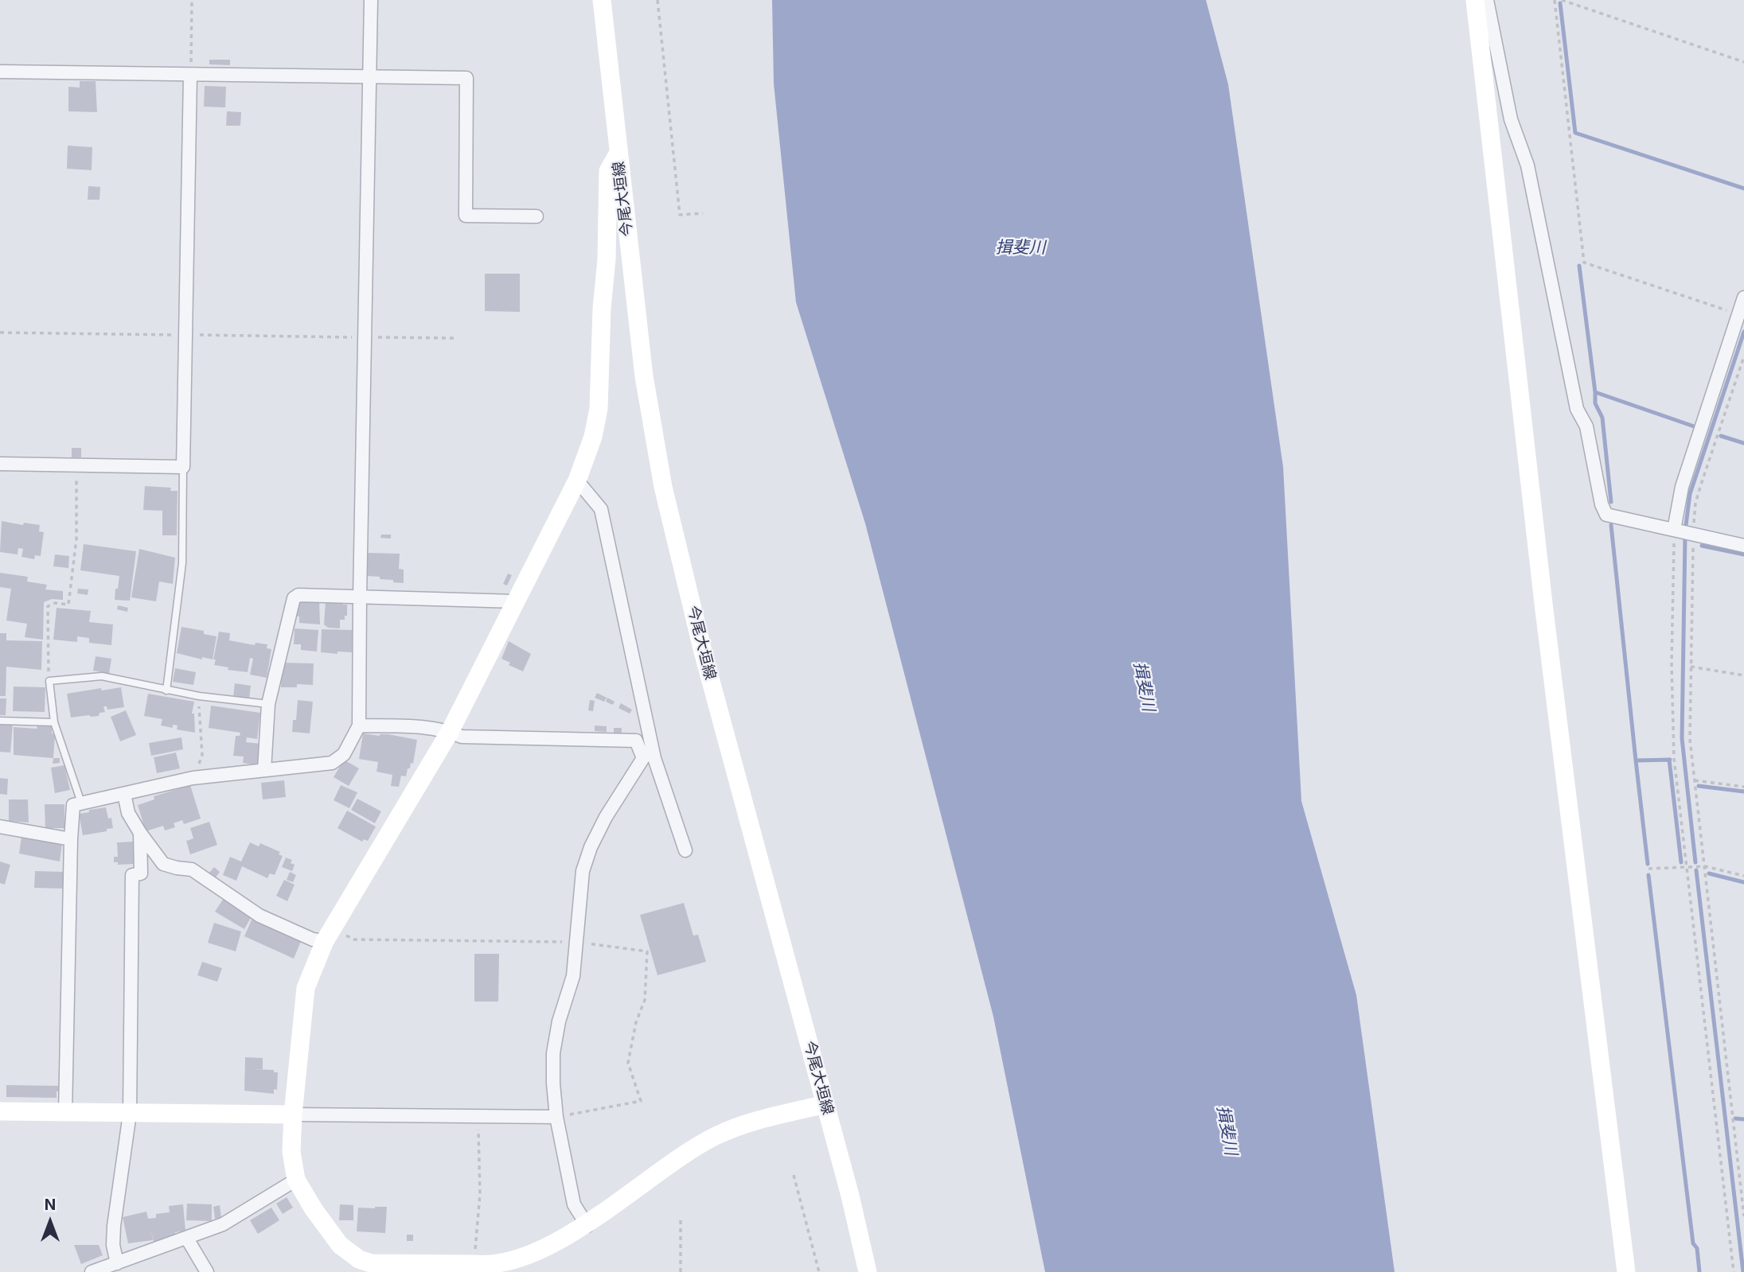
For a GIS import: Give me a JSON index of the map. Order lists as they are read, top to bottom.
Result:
{
  "streets": {
    "street": ["今尾大垣線"]
  },
  "water": ["揖斐川"],
  "north": "top"
}
